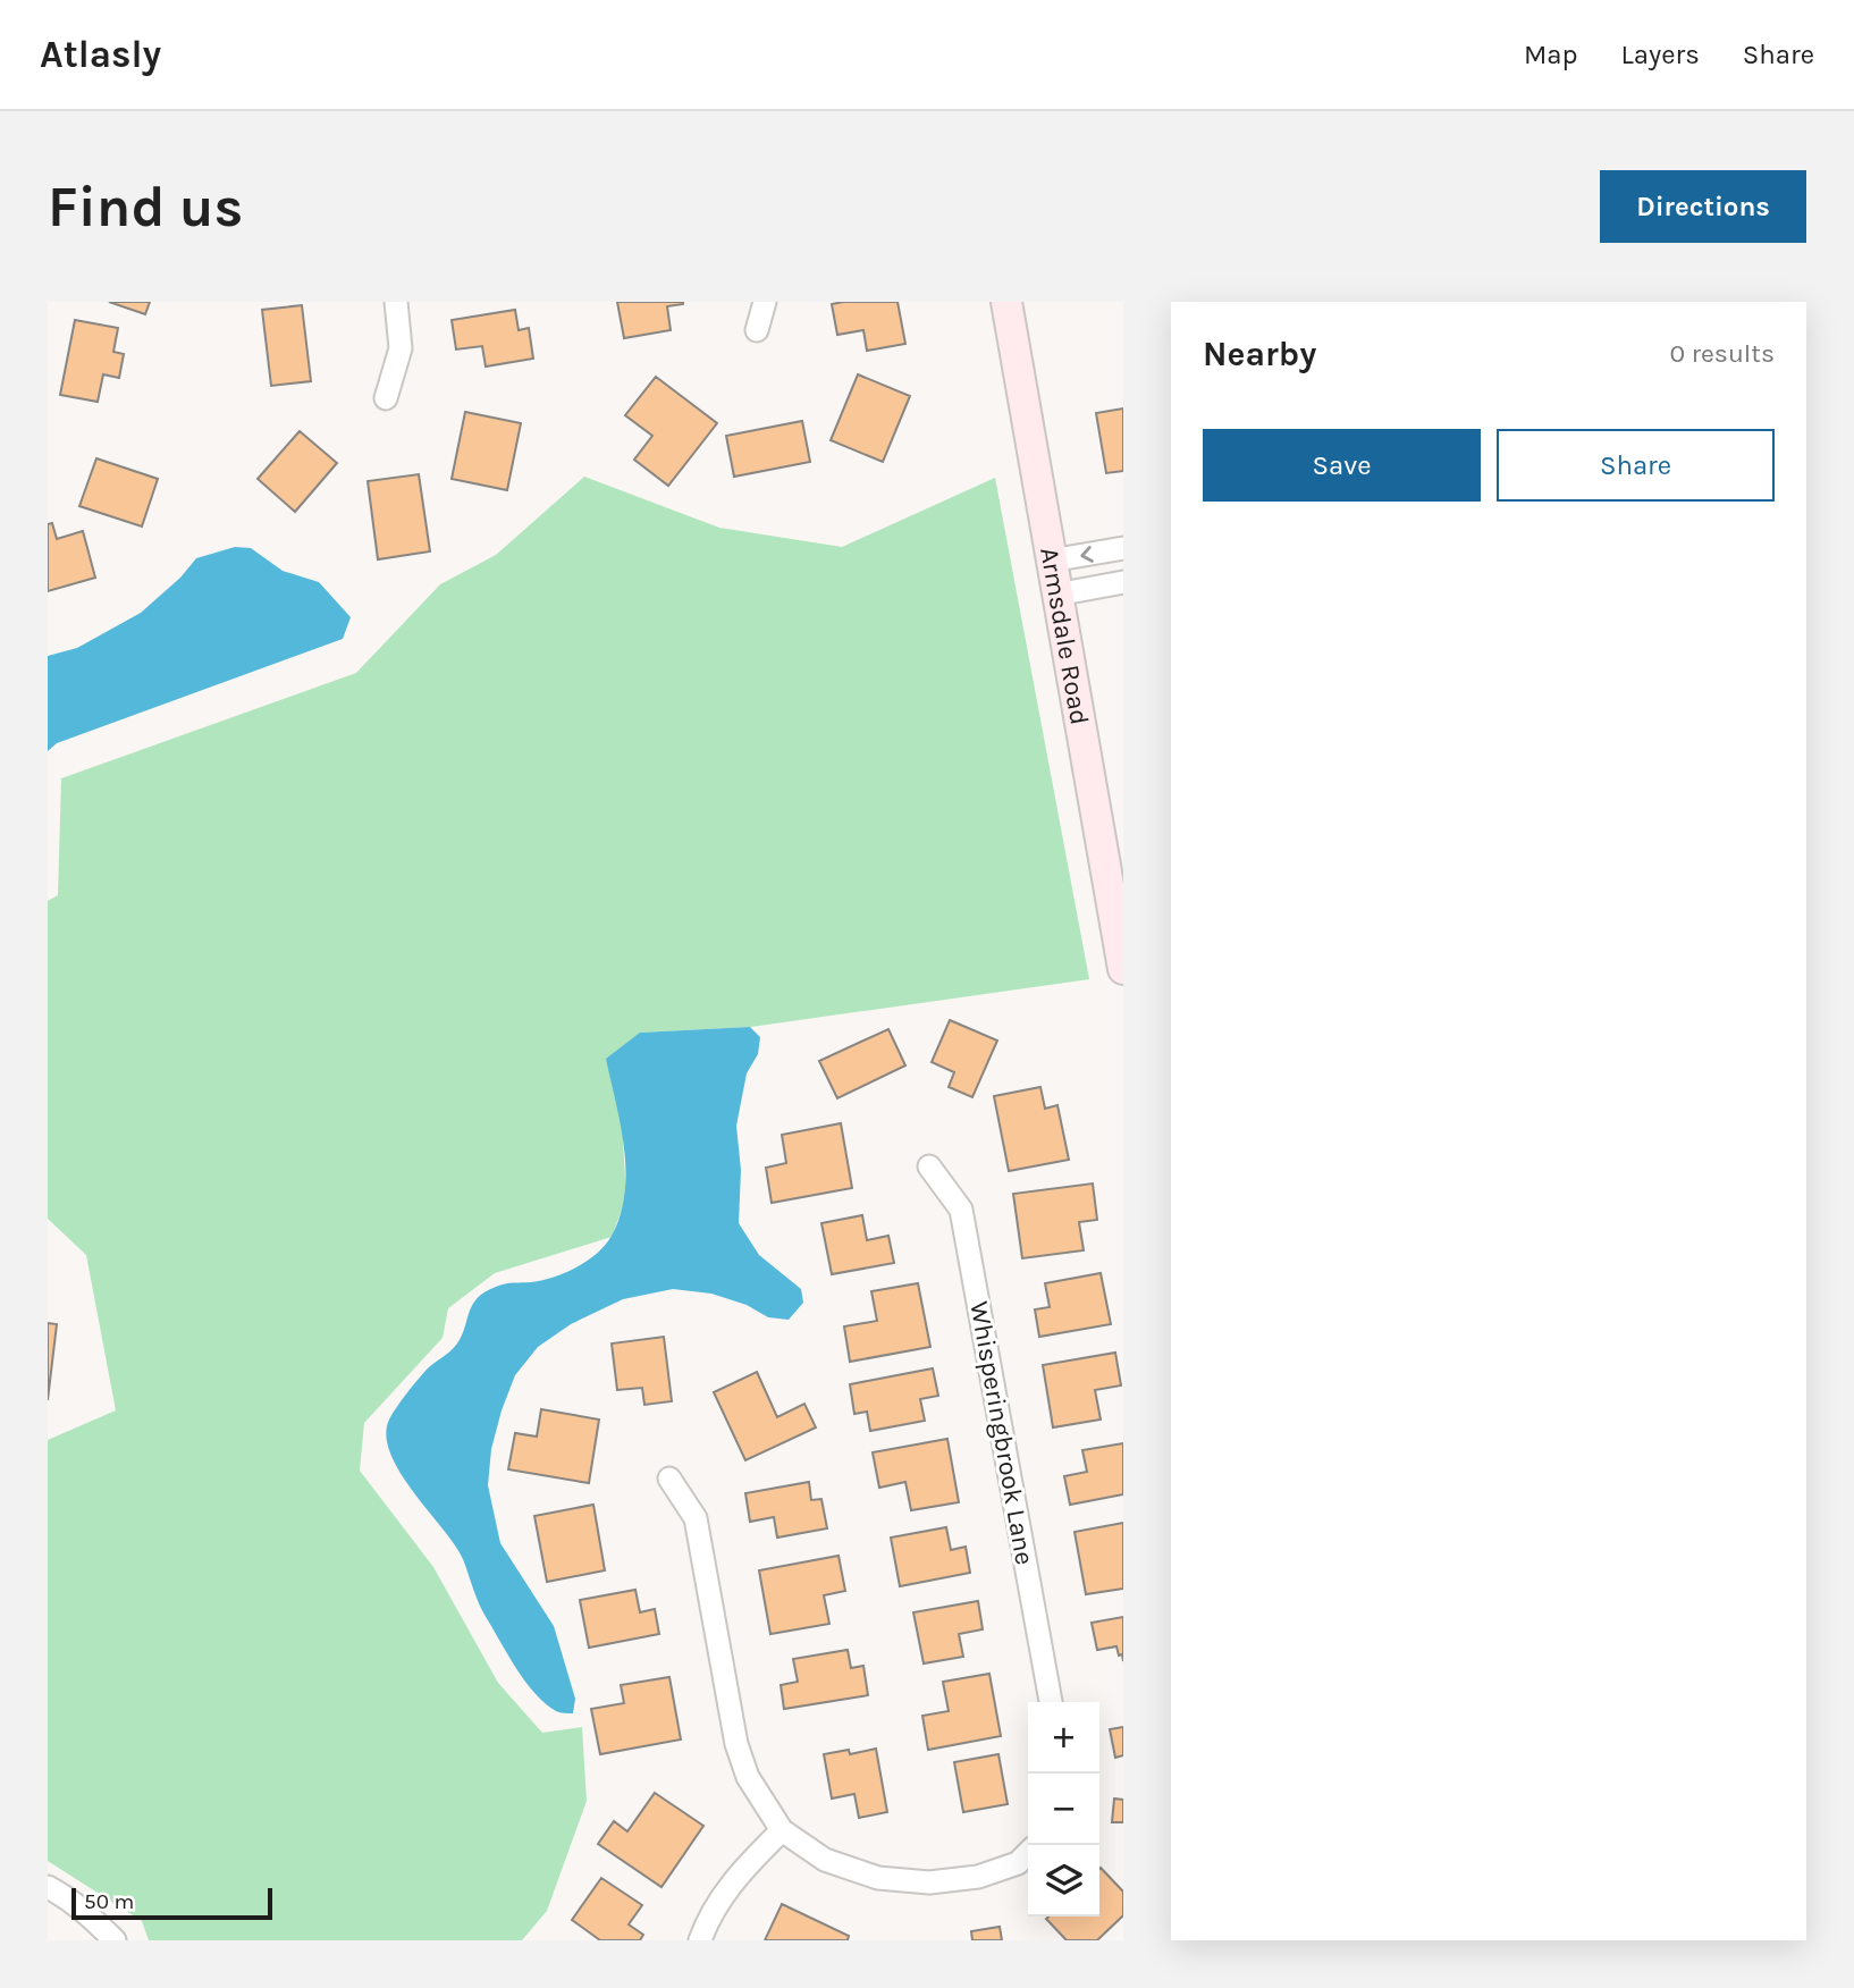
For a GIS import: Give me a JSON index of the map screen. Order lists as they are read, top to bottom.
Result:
{
  "streets": {
    "street": ["Armsdale Road", "Whisperingbrook Lane"]
  },
  "scale_bar": "50 m",
  "page": {
    "header": "Atlasly",
    "nav": ["Map", "Layers", "Share"],
    "buttons": [
      "Directions",
      ["Save", "Share"]
    ],
    "title": "Find us",
    "heading": ["Nearby", "0 results"],
    "map_buttons": ["+", "−"],
    "scale": "50 m"
  }
}
